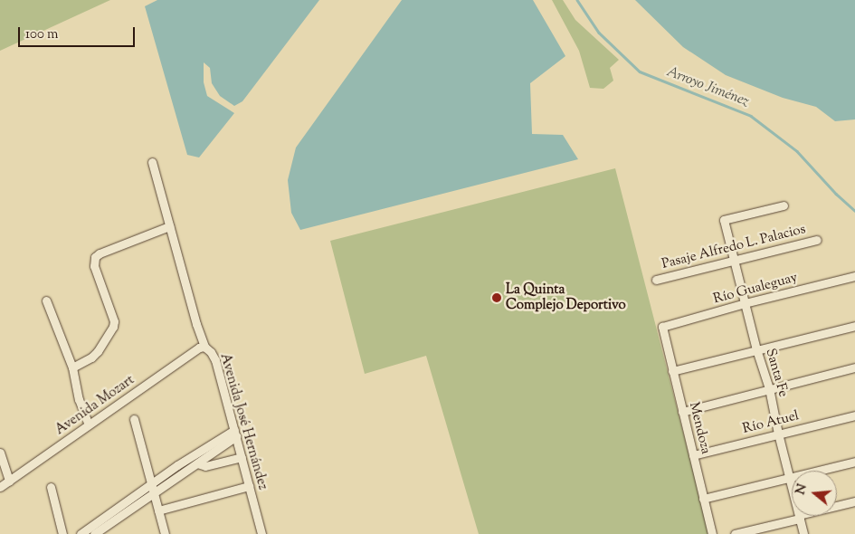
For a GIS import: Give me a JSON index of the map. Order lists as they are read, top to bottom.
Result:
{
  "streets": {
    "street": [
      "Pasaje Alfredo L. Palacios",
      "Río Gualeguay",
      "Santa Fe",
      "Avenida Mozart",
      "Avenida José Hernández",
      "Río Atuel",
      "Mendoza"
    ]
  },
  "crossings": [
    ["Pasaje Alfredo L. Palacios", "Santa Fe"],
    ["Río Gualeguay", "Santa Fe"],
    ["Río Gualeguay", "Mendoza"],
    ["Santa Fe", "Río Atuel"],
    ["Avenida Mozart", "Avenida José Hernández"],
    ["Río Atuel", "Mendoza"]
  ],
  "water": ["Arroyo Jiménez"],
  "places": ["La Quinta Complejo Deportivo"],
  "scale_bar": "100 m",
  "north": "left"
}
